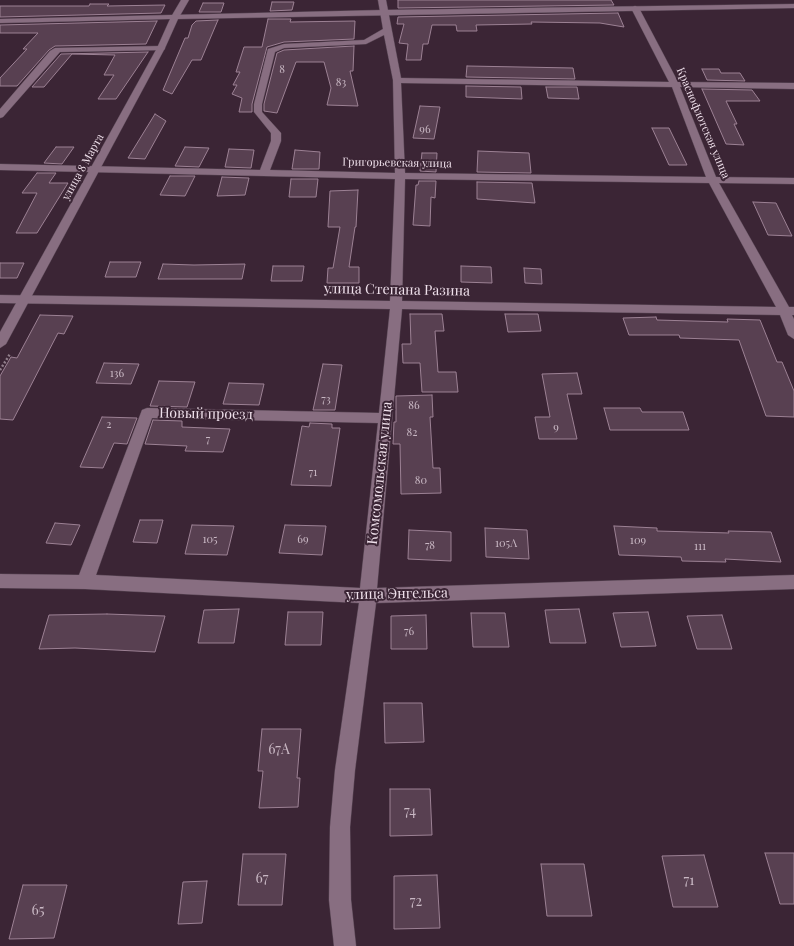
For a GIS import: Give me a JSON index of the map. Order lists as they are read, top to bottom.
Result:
{
  "streets": {
    "street": [
      "Краснофлотская улица",
      "Григорьевская улица",
      "улица 8 Марта",
      "улица Степана Разина",
      "Новый проезд",
      "Комсомольская улица",
      "улица Энгельса"
    ]
  },
  "crossings": [
    ["Краснофлотская улица", "Григорьевская улица"],
    ["Краснофлотская улица", "улица Степана Разина"],
    ["Григорьевская улица", "улица 8 Марта"],
    ["Григорьевская улица", "Комсомольская улица"],
    ["улица 8 Марта", "улица Степана Разина"],
    ["улица Степана Разина", "Комсомольская улица"],
    ["Новый проезд", "Комсомольская улица"],
    ["Новый проезд", "улица Энгельса"],
    ["Комсомольская улица", "улица Энгельса"]
  ],
  "house_numbers": [
    "8",
    "83",
    "96",
    "136",
    "73",
    "86",
    "2",
    "9",
    "82",
    "7",
    "71",
    "80",
    "105",
    "69",
    "109",
    "105А",
    "78",
    "111",
    "76",
    "67А",
    "74",
    "67",
    "71",
    "72",
    "65"
  ]
}
